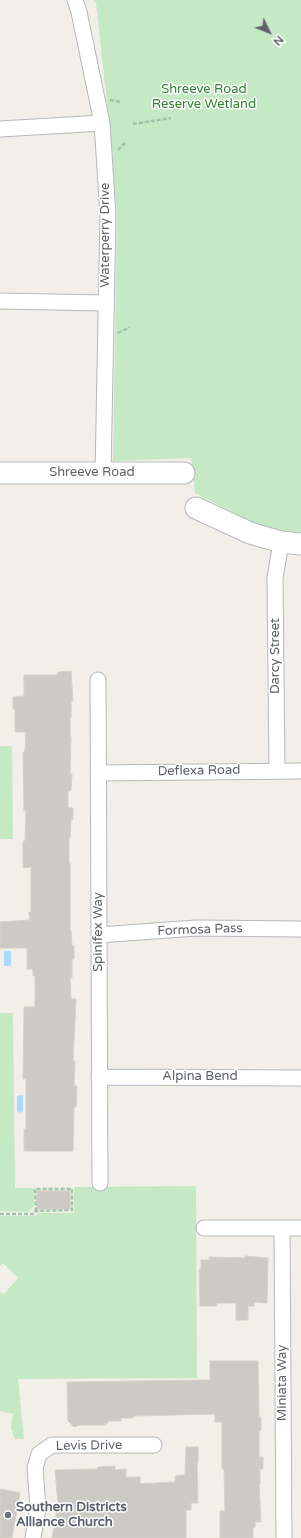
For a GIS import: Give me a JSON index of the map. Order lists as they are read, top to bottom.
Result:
{
  "streets": {
    "street": [
      "Waterperry Drive",
      "Shreeve Road",
      "Darcy Street",
      "Deflexa Road",
      "Formosa Pass",
      "Spinifex Way",
      "Alpina Bend",
      "Miniata Way",
      "Levis Drive"
    ]
  },
  "crossings": [
    ["Waterperry Drive", "Shreeve Road"],
    ["Darcy Street", "Deflexa Road"],
    ["Deflexa Road", "Spinifex Way"],
    ["Formosa Pass", "Spinifex Way"],
    ["Spinifex Way", "Alpina Bend"]
  ],
  "parks": ["Shreeve Road Reserve Wetland"],
  "places": ["Southern Districts Alliance Church"],
  "north": "bottom right"
}
